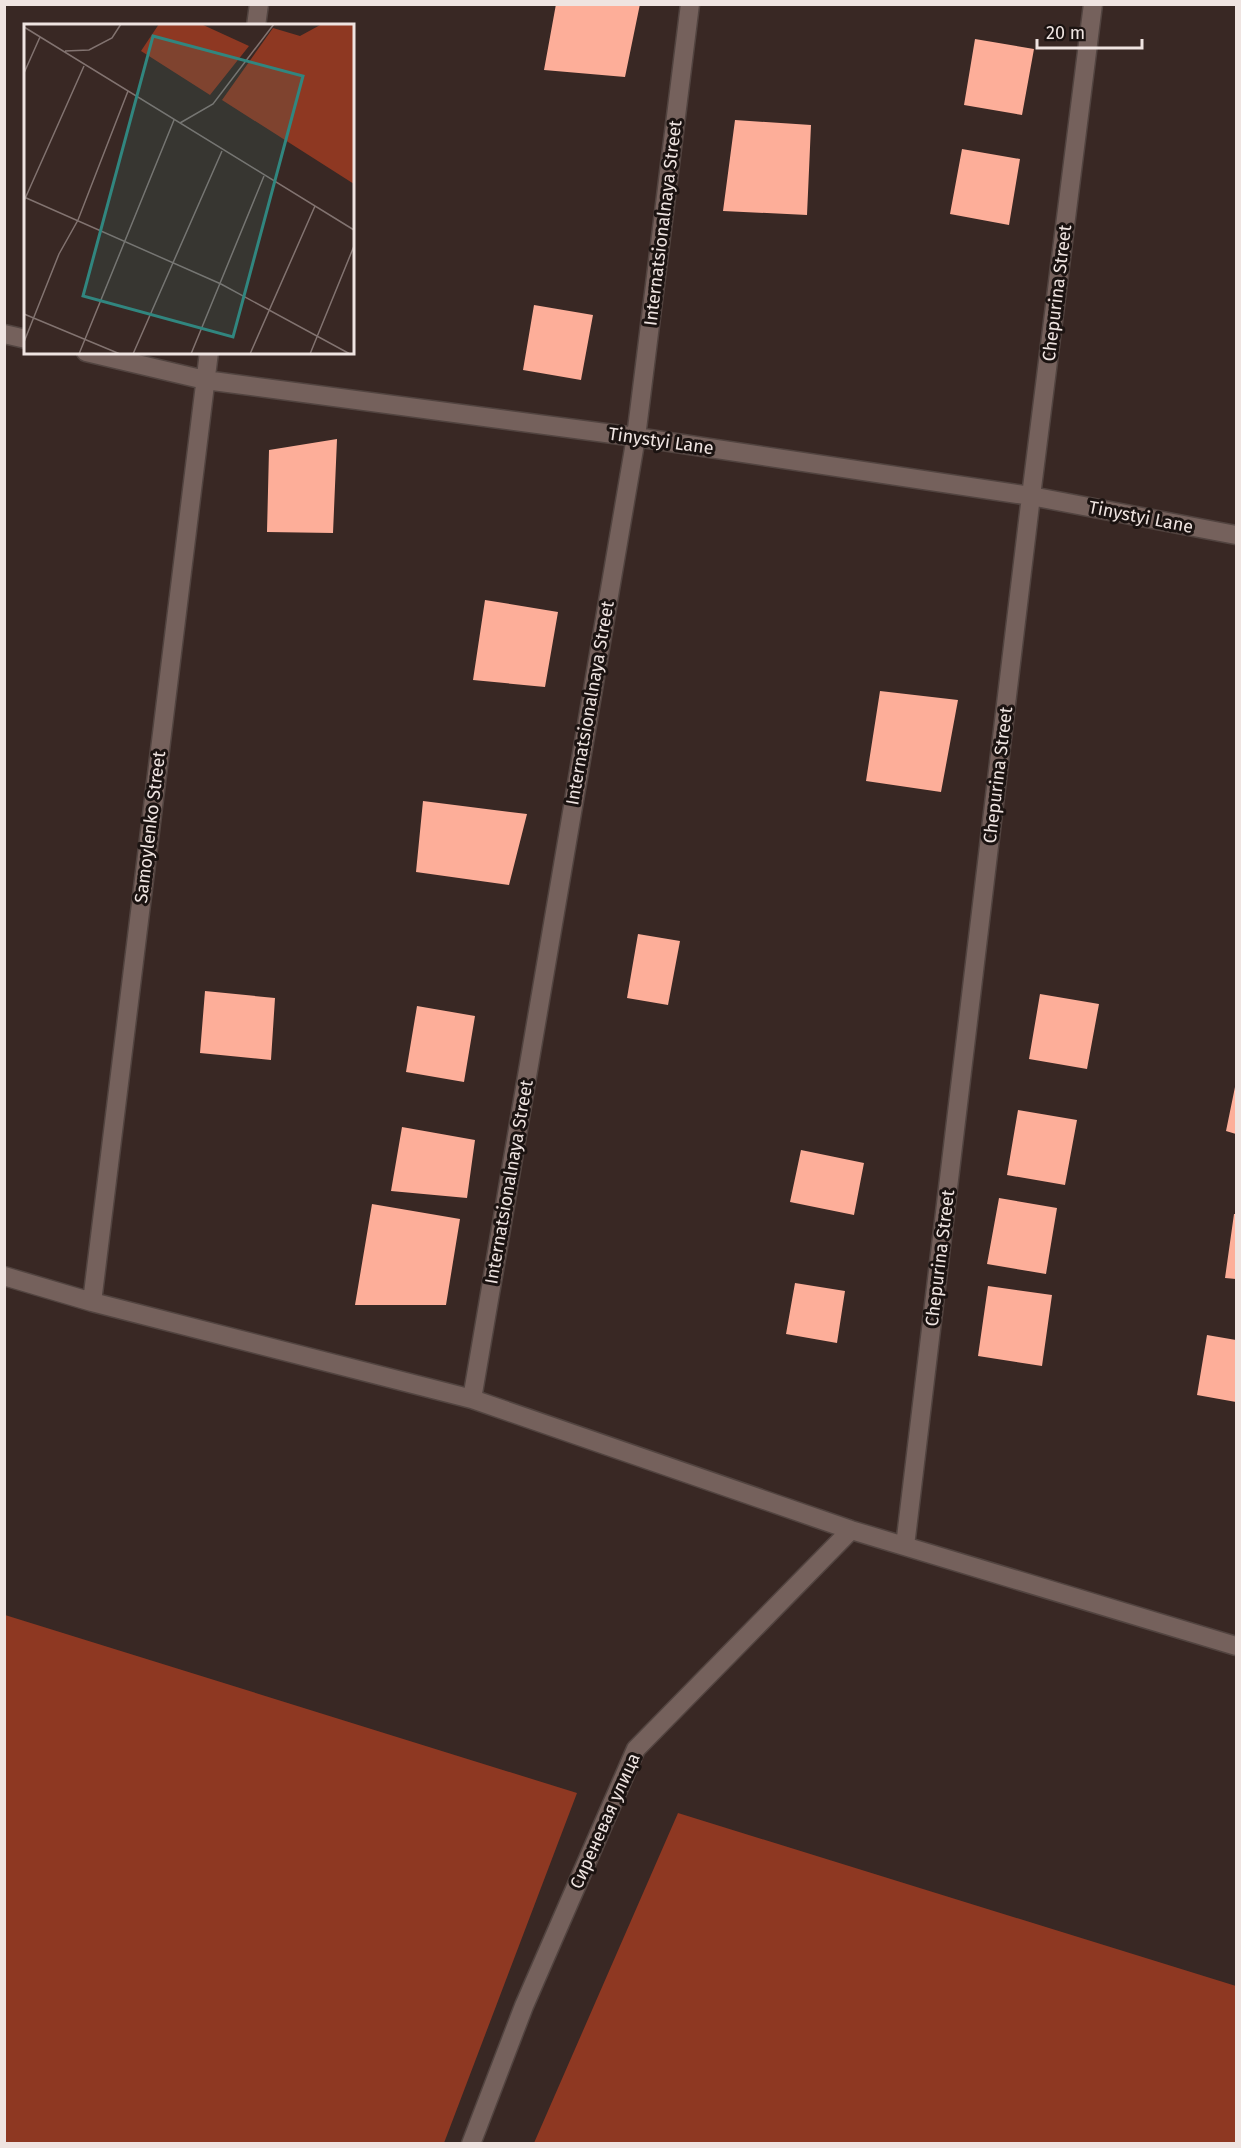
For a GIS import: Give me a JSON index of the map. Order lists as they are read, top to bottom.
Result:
{
  "streets": {
    "street": [
      "Internatsionalnaya Street",
      "Chepurina Street",
      "Tinystyi Lane",
      "Samoylenko Street",
      "Сиреневая улица"
    ]
  },
  "crossings": [
    ["Internatsionalnaya Street", "Tinystyi Lane"],
    ["Chepurina Street", "Tinystyi Lane"],
    ["Tinystyi Lane", "Samoylenko Street"]
  ],
  "scale_bar": "20 m"
}
